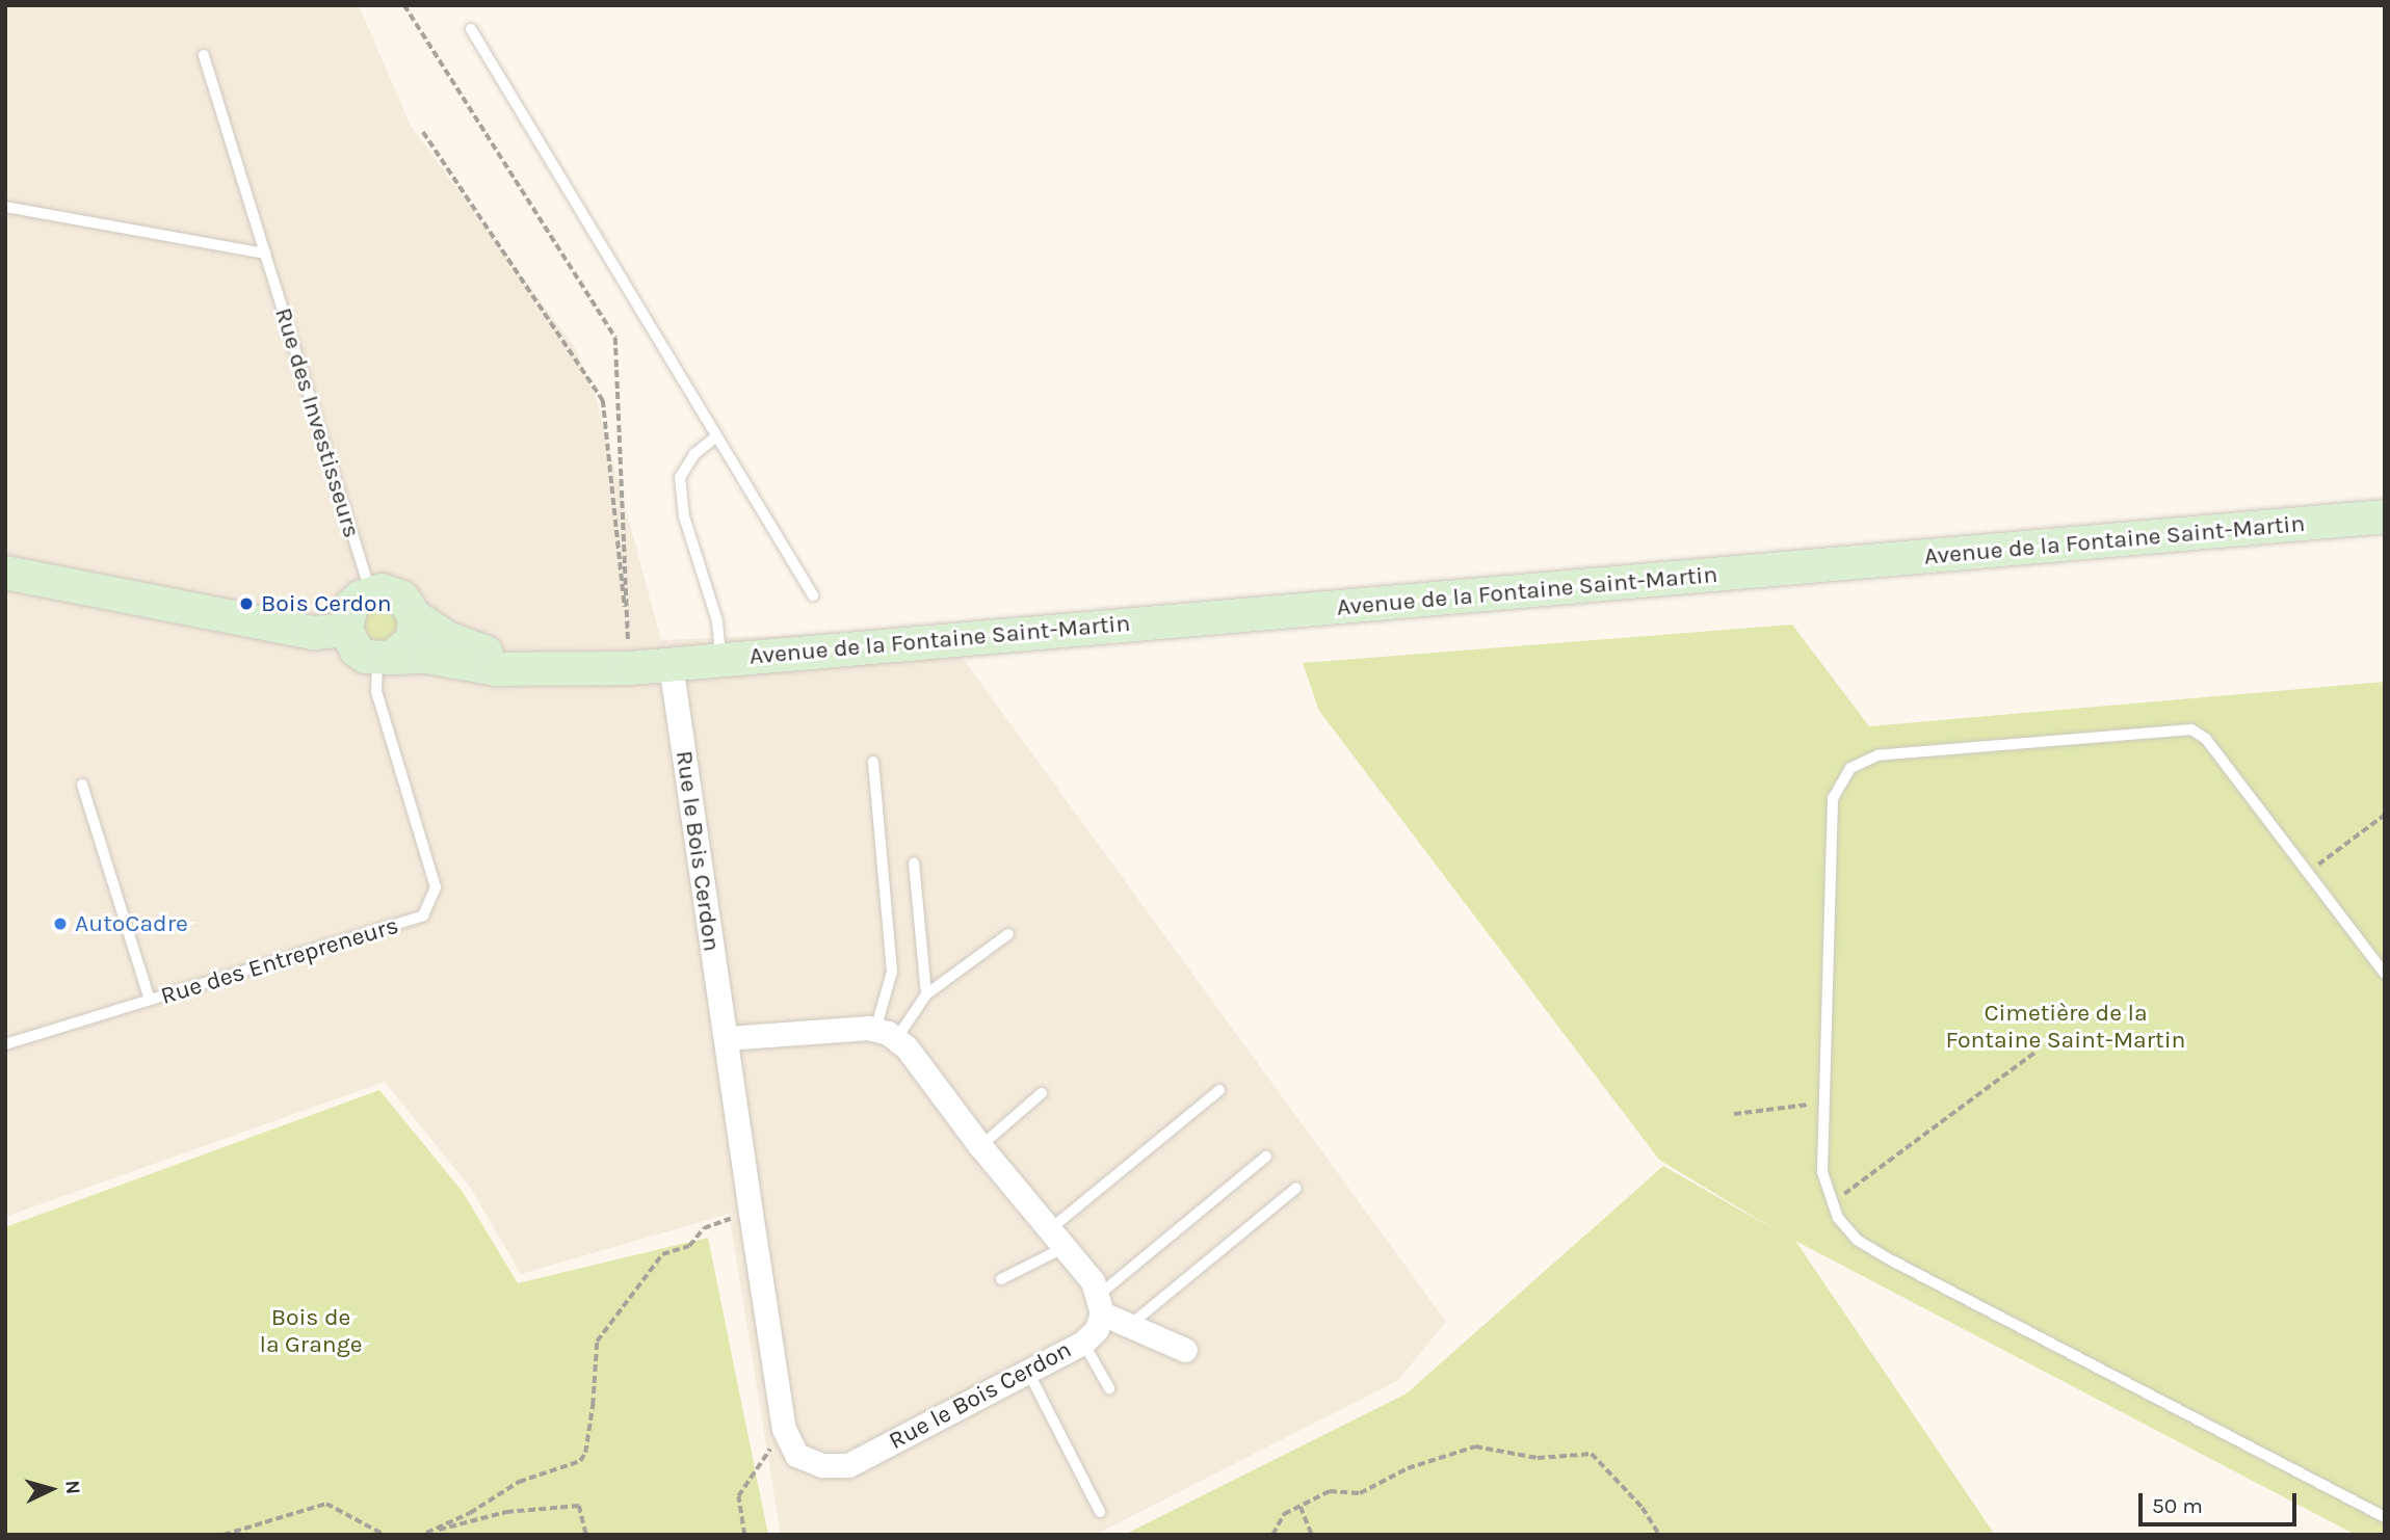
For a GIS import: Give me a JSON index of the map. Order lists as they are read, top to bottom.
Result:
{
  "streets": {
    "main road": ["Avenue de la Fontaine Saint-Martin"],
    "street": ["Rue le Bois Cerdon"],
    "lane": ["Rue des Investisseurs", "Rue des Entrepreneurs"]
  },
  "crossings": [
    ["Rue des Investisseurs", "Avenue de la Fontaine Saint-Martin"],
    ["Rue des Investisseurs", "Rue des Entrepreneurs"],
    ["Avenue de la Fontaine Saint-Martin", "Rue le Bois Cerdon"],
    ["Avenue de la Fontaine Saint-Martin", "Rue des Entrepreneurs"]
  ],
  "parks": ["Cimetière de la Fontaine Saint-Martin", "Bois de la Grange"],
  "places": ["Bois Cerdon", "AutoCadre"],
  "scale_bar": "50 m",
  "north": "right"
}
